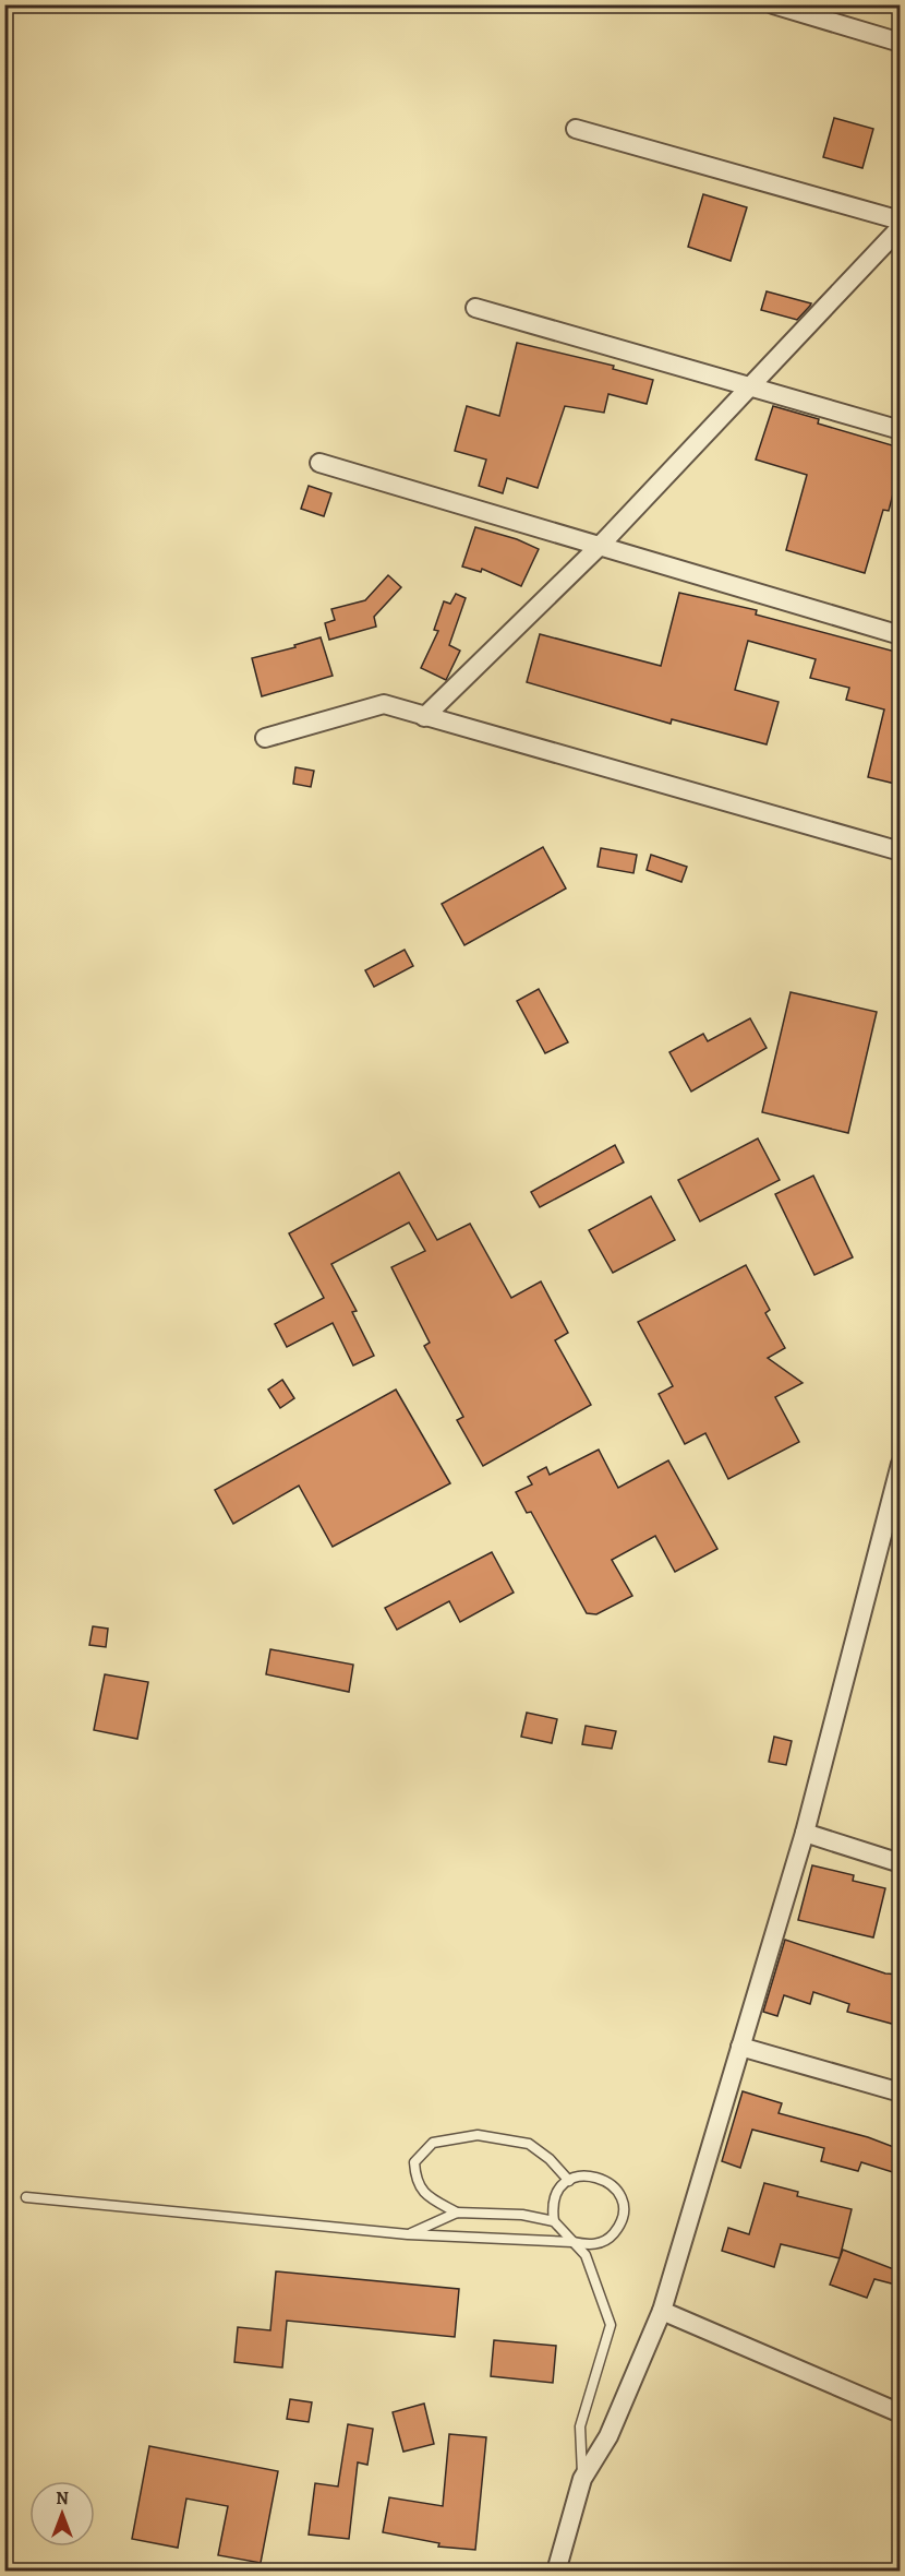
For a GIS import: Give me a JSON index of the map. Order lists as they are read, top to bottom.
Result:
{
  "north": "top"
}
